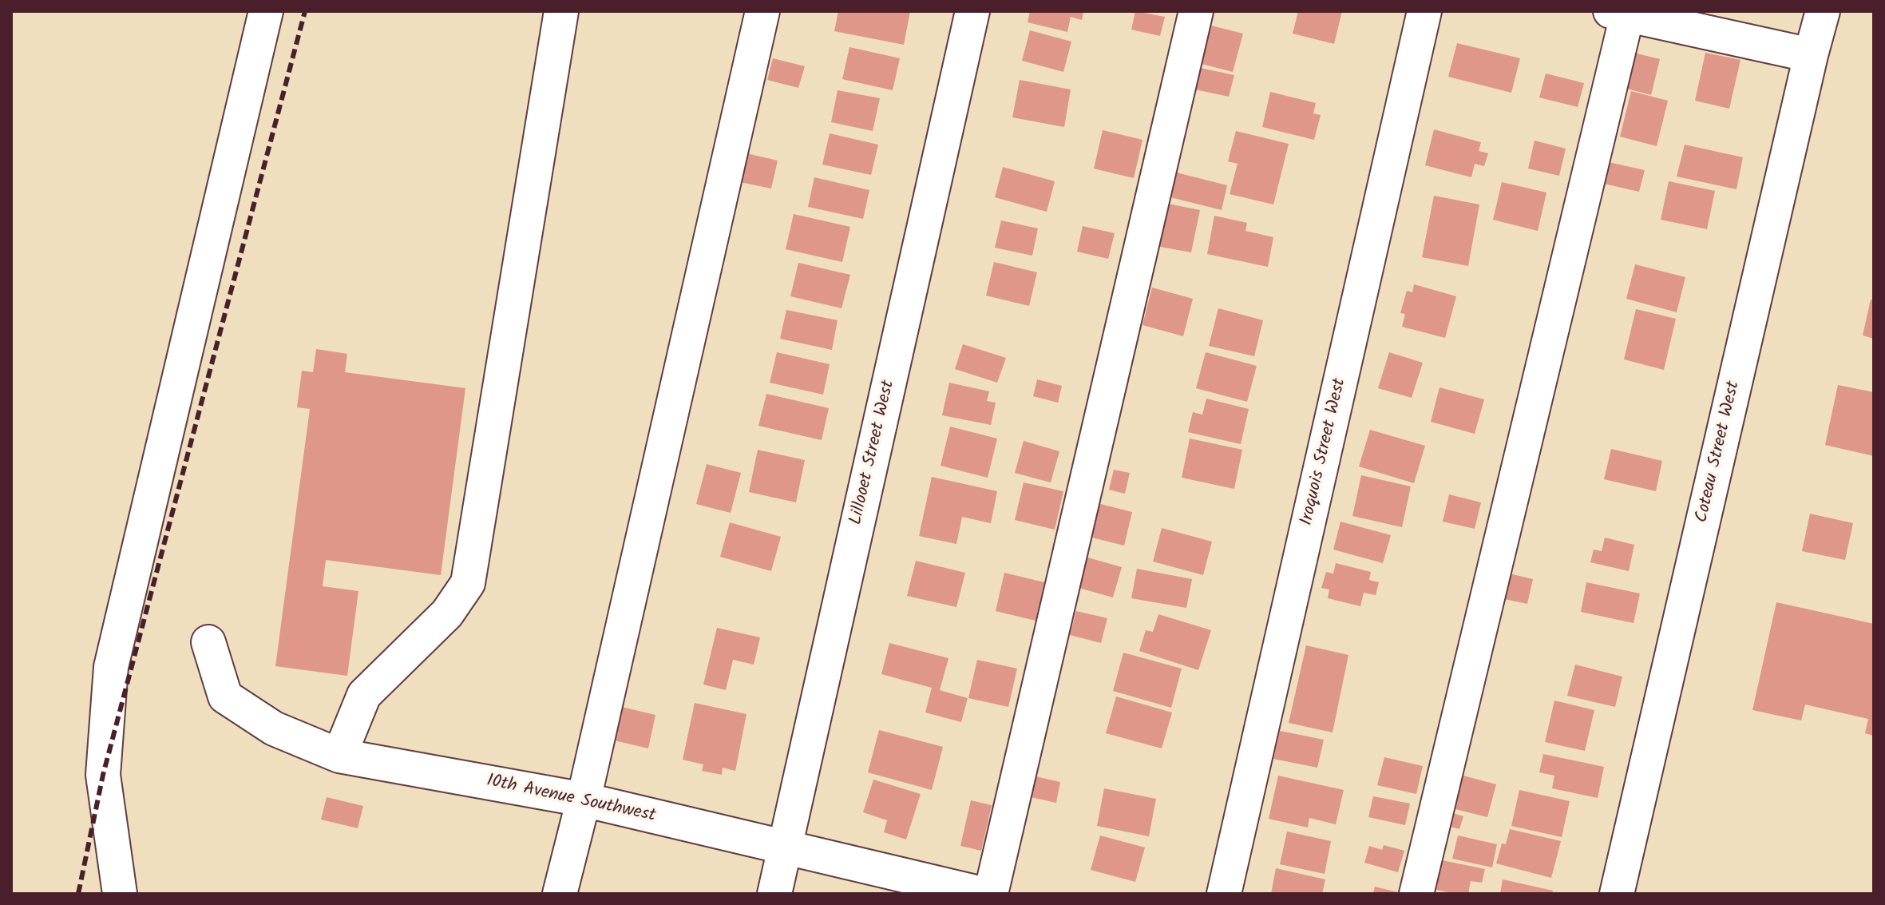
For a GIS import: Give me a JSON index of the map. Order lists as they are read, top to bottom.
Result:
{
  "streets": {
    "street": [
      "Iroquois Street West",
      "Coteau Street West",
      "Lillooet Street West",
      "10th Avenue Southwest"
    ]
  },
  "crossings": [
    ["Lillooet Street West", "10th Avenue Southwest"]
  ]
}
